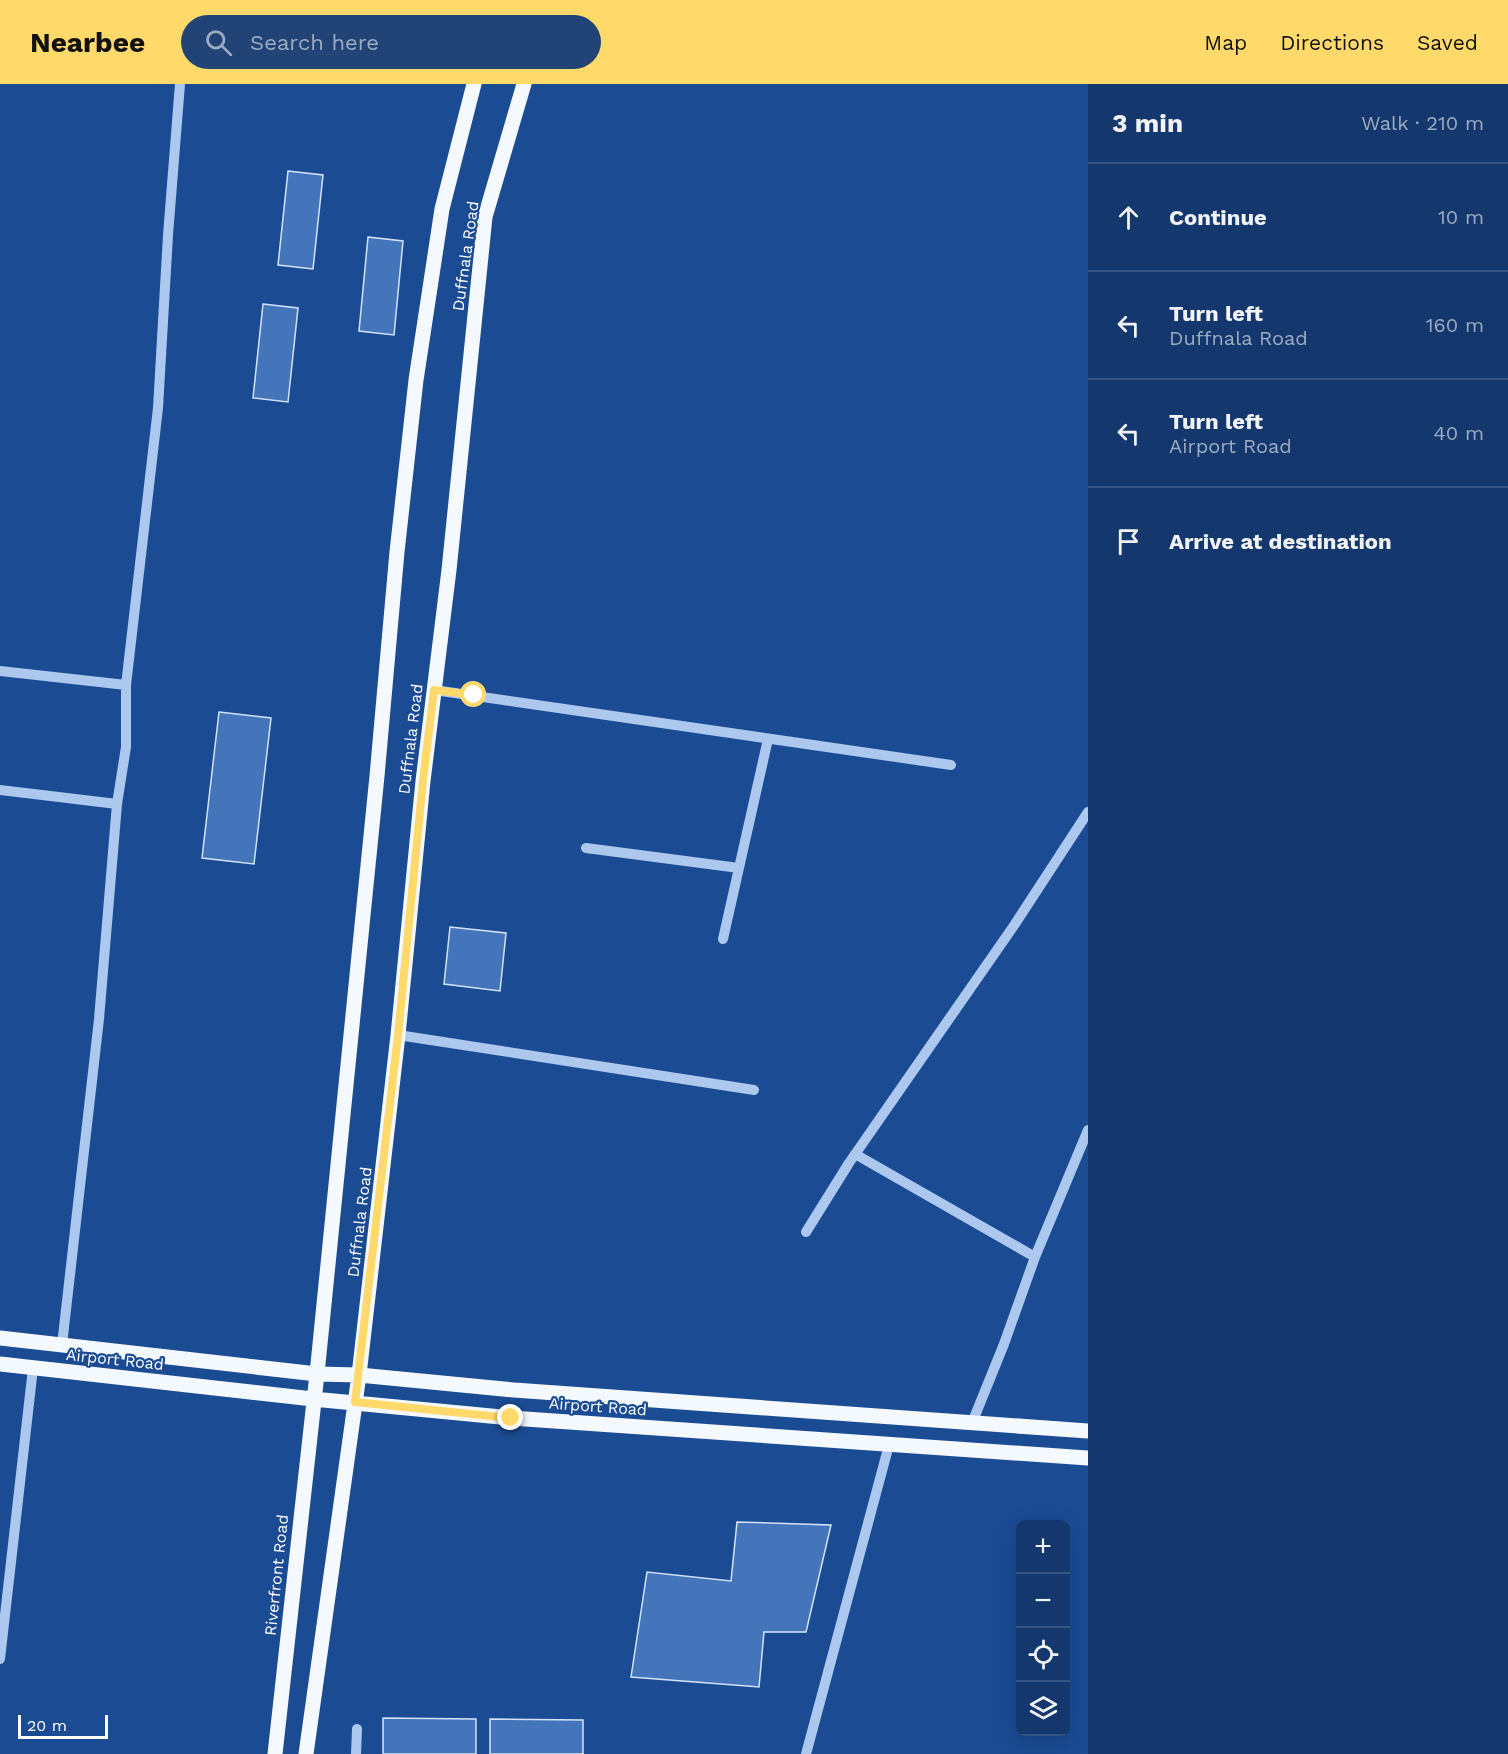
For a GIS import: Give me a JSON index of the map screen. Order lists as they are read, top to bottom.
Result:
{
  "streets": {
    "main road": ["Duffnala Road", "Airport Road", "Riverfront Road"]
  },
  "crossings": [
    ["Duffnala Road", "Airport Road"],
    ["Airport Road", "Riverfront Road"]
  ],
  "scale_bar": "20 m",
  "page": {
    "header": "Nearbee",
    "search": "Search here",
    "nav": ["Map", "Directions", "Saved"],
    "heading": ["3 min", "Walk · 210 m"],
    "list": [
      ["Continue", "10 m"],
      ["Turn left", "Duffnala Road", "160 m"],
      ["Turn left", "Airport Road", "40 m"],
      "Arrive at destination"
    ],
    "map_buttons": ["+", "−"],
    "scale": "20 m"
  }
}
